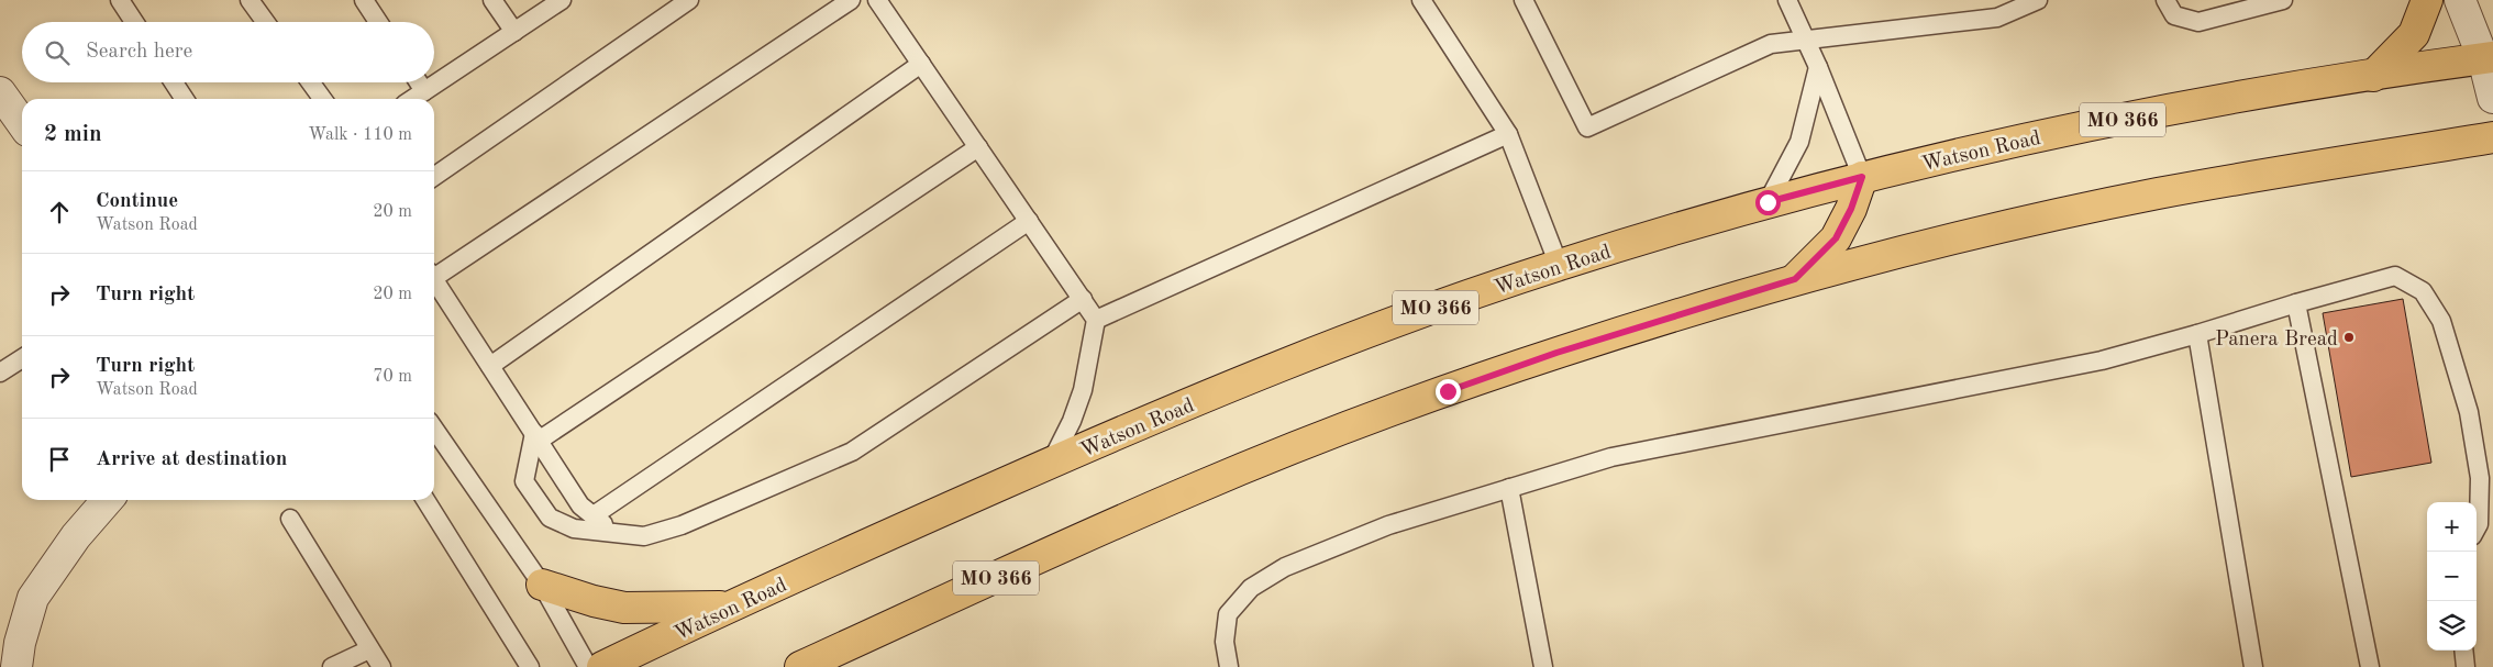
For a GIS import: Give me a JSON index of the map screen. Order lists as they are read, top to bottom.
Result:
{
  "streets": {
    "main road": ["MO 366", "Watson Road"]
  },
  "places": ["Panera Bread"],
  "page": {
    "search": "Search here",
    "heading": ["2 min", "Walk · 110 m"],
    "list": [
      ["Continue", "Watson Road", "20 m"],
      ["Turn right", "20 m"],
      ["Turn right", "Watson Road", "70 m"],
      "Arrive at destination"
    ],
    "map_buttons": ["+", "−"]
  }
}
